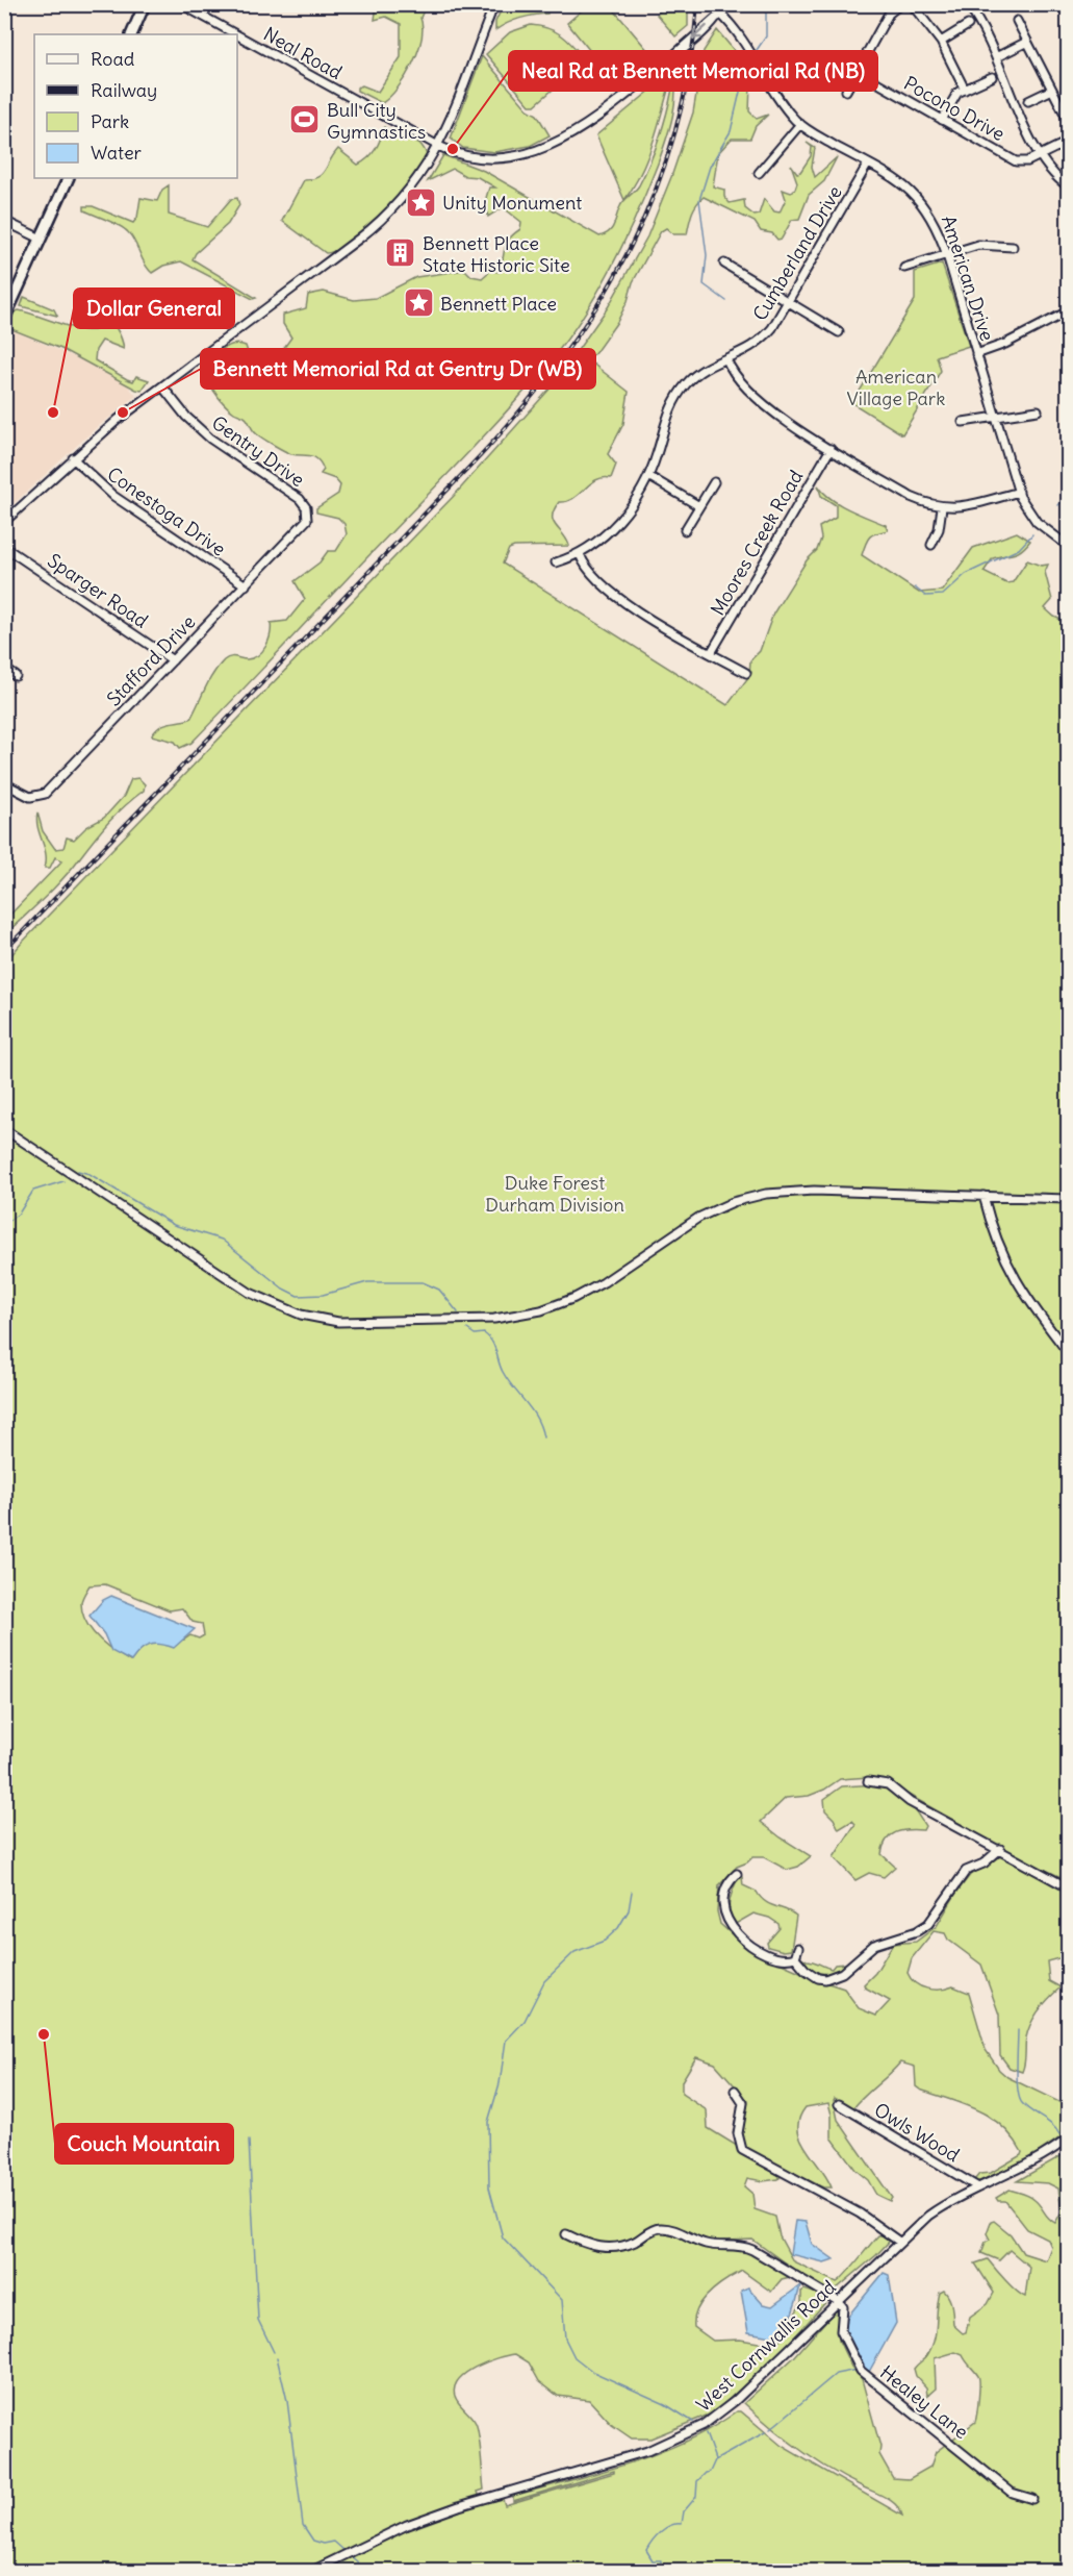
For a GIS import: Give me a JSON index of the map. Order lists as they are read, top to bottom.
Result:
{
  "streets": {
    "street": [
      "Neal Road",
      "Pocono Drive",
      "Cumberland Drive",
      "American Drive",
      "Gentry Drive",
      "Conestoga Drive",
      "Moores Creek Road",
      "Sparger Road",
      "Stafford Drive",
      "Owls Wood",
      "West Cornwallis Road",
      "Healey Lane"
    ]
  },
  "crossings": [
    ["Neal Road", "American Drive"],
    ["Cumberland Drive", "American Drive"],
    ["Gentry Drive", "Stafford Drive"],
    ["Conestoga Drive", "Stafford Drive"],
    ["Sparger Road", "Stafford Drive"],
    ["Owls Wood", "West Cornwallis Road"],
    ["West Cornwallis Road", "Healey Lane"]
  ],
  "parks": ["American Village Park", "Duke Forest Durham Division"],
  "places": {
    "sports": ["Bull City Gymnastics"],
    "other": [
      "Neal Rd at Bennett Memorial Rd (NB)",
      "Dollar General",
      "Bennett Memorial Rd at Gentry Dr (WB)",
      "Couch Mountain"
    ],
    "place": ["Unity Monument", "Bennett Place"],
    "building": ["Bennett Place State Historic Site"]
  },
  "legend": [
    "Road",
    "Railway",
    "Park",
    "Water"
  ]
}
